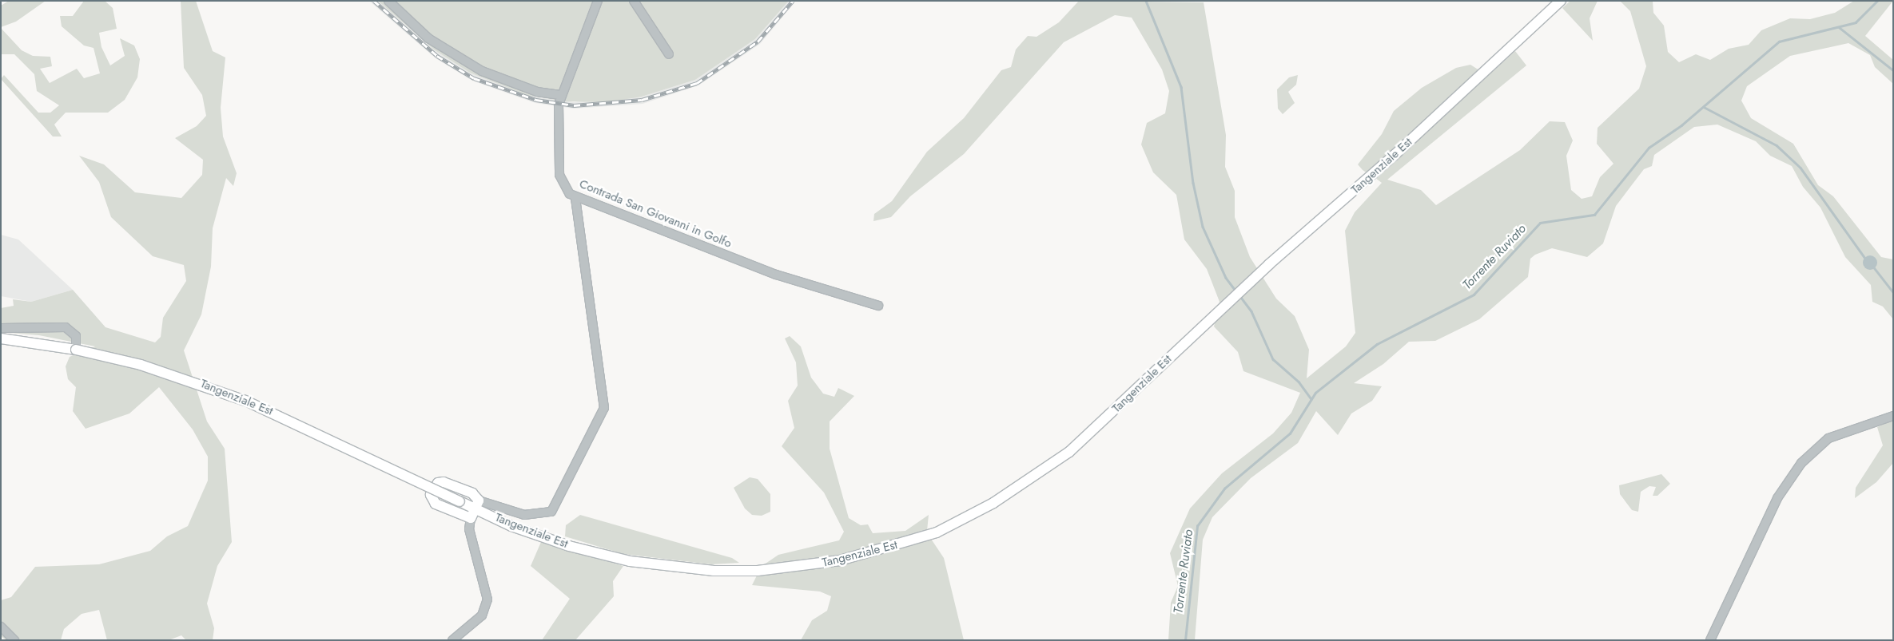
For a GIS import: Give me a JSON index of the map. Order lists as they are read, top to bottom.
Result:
{
  "streets": {
    "main road": ["Tangenziale Est"],
    "street": ["Contrada San Giovanni in Golfo"]
  },
  "water": ["Torrente Ruviato"]
}
